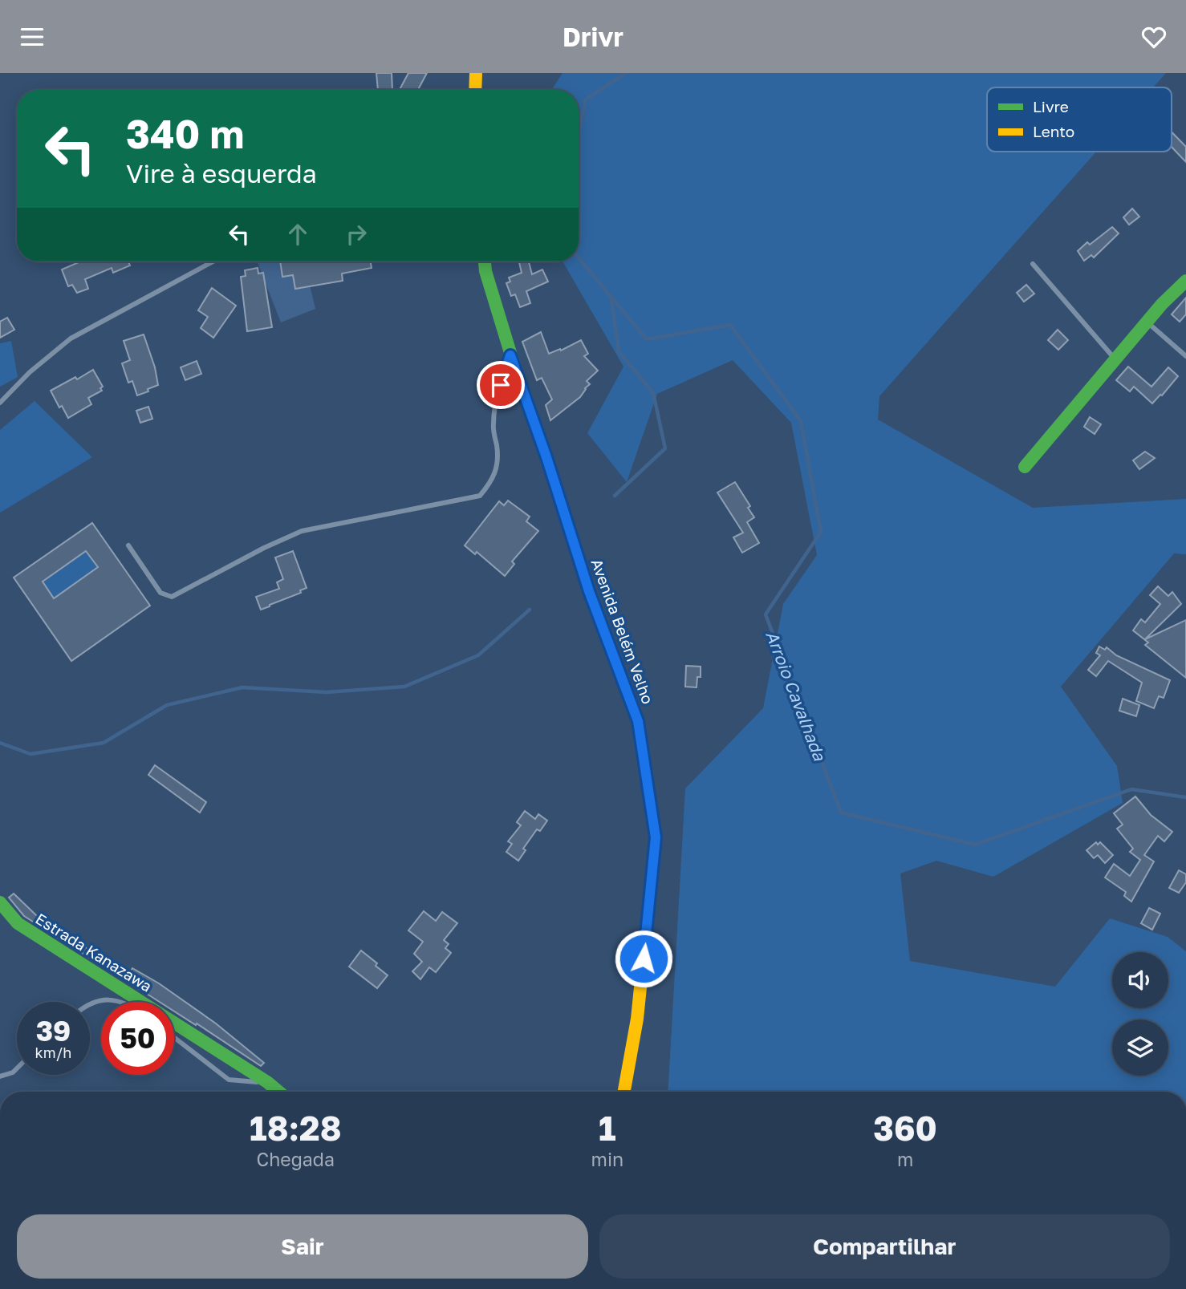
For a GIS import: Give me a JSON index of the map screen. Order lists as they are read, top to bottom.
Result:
{
  "streets": {
    "main road": ["Avenida Belém Velho", "Estrada Kanazawa"]
  },
  "water": ["Arroio Cavalhada"],
  "legend": ["Livre", "Lento"],
  "page": {
    "header": "Drivr",
    "turn": ["340 m", "Vire à esquerda"],
    "speed": "39 km/h",
    "limit": "50",
    "eta": [
      "18:28",
      "Chegada",
      "1",
      "min",
      "360",
      "m"
    ],
    "buttons": ["Sair", "Compartilhar"]
  }
}
